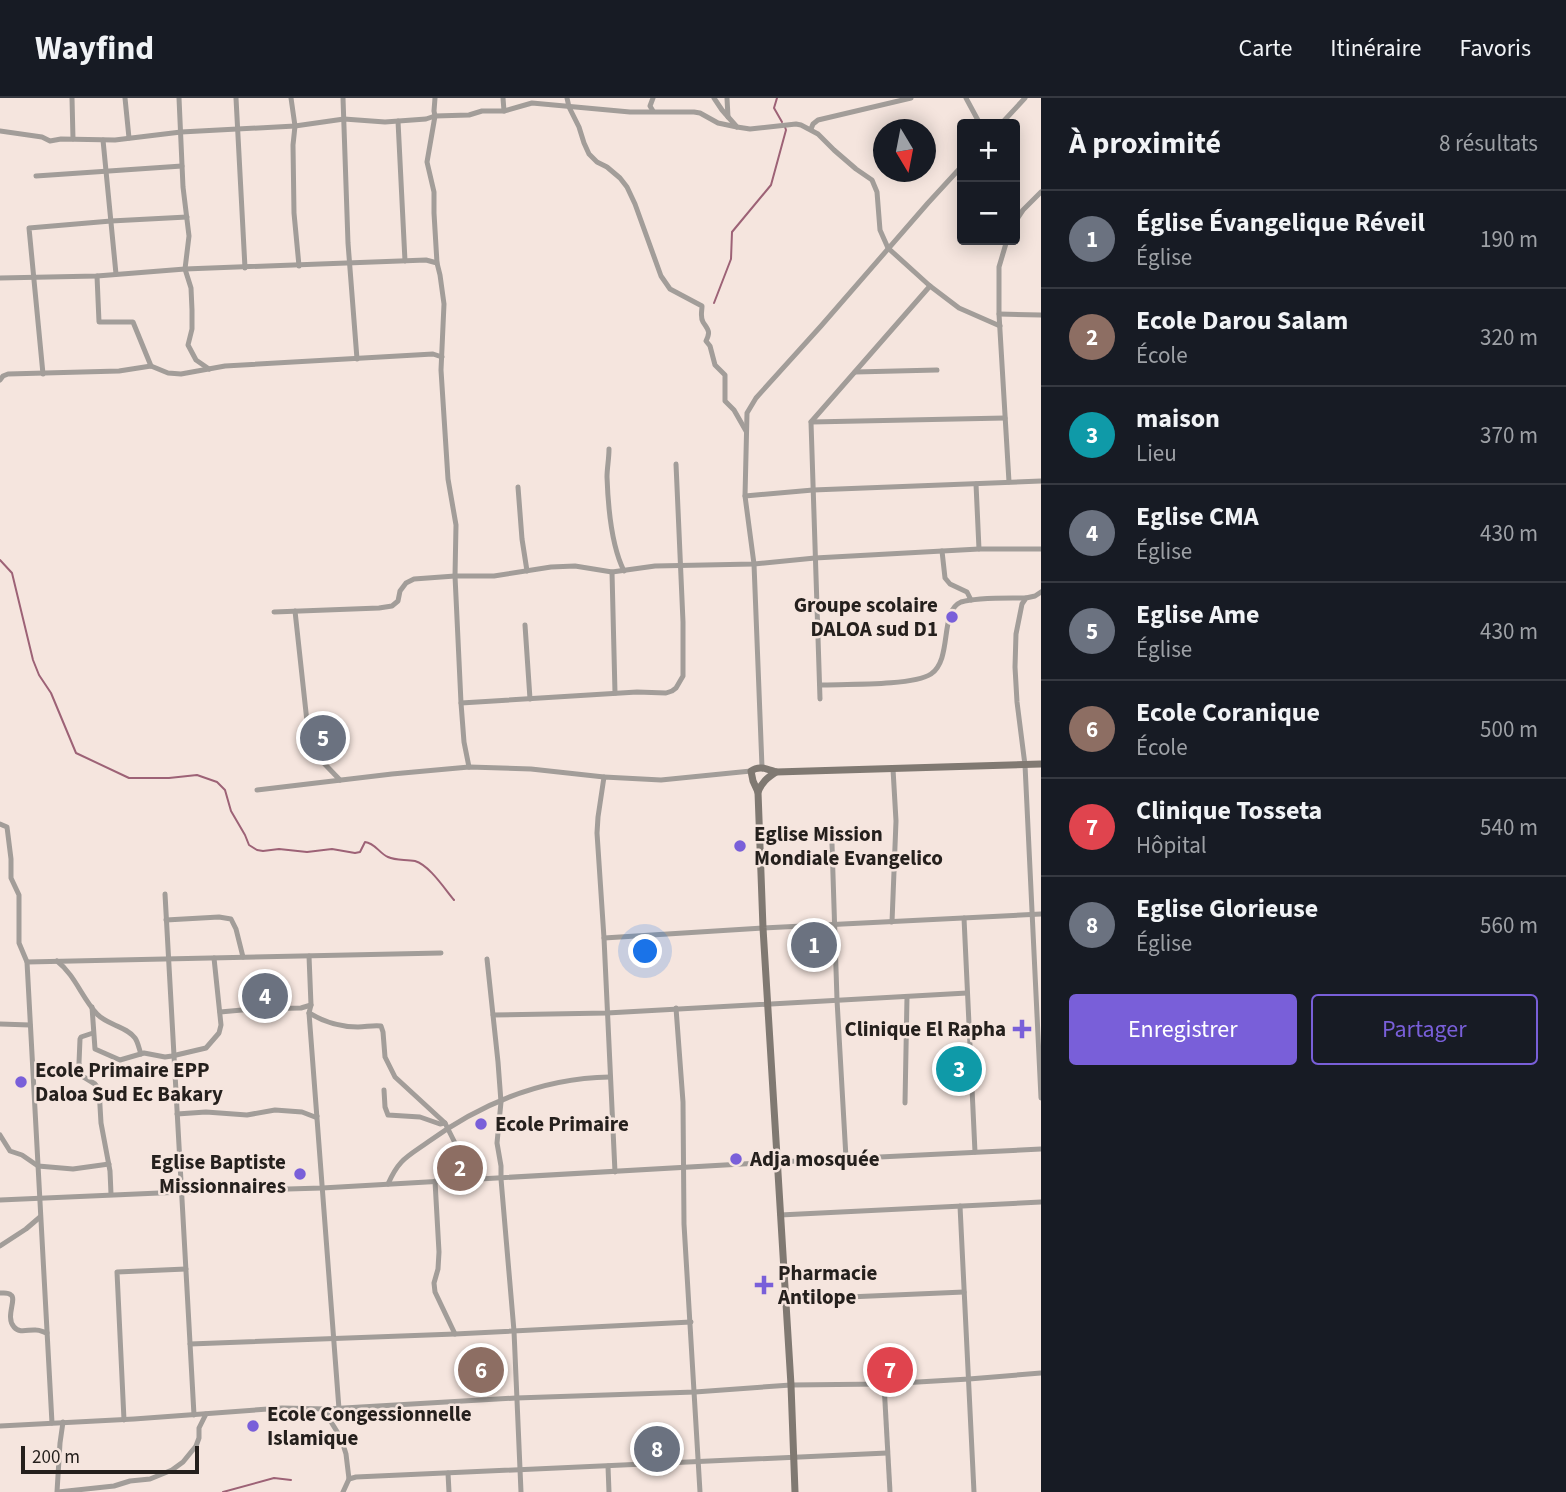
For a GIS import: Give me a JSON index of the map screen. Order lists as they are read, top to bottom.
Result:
{
  "places": {
    "other": [
      "Groupe scolaire DALOA sud D1",
      "Eglise Mission Mondiale Evangelico",
      "Ecole Primaire EPP Daloa Sud Ec Bakary",
      "Ecole Primaire",
      "Adja mosquée",
      "Eglise Baptiste Missionnaires",
      "Ecole Congessionnelle Islamique"
    ],
    "health": ["Clinique El Rapha", "Pharmacie Antilope"]
  },
  "scale_bar": "200 m",
  "north": "bottom",
  "page": {
    "header": "Wayfind",
    "nav": ["Carte", "Itinéraire", "Favoris"],
    "heading": ["À proximité", "8 résultats"],
    "map_buttons": ["+", "−"],
    "list": [
      {
        "mark": "1",
        "name": "Église Évangelique Réveil",
        "note": "Église",
        "value": "190 m"
      },
      {
        "mark": "2",
        "name": "Ecole Darou Salam",
        "note": "École",
        "value": "320 m"
      },
      {
        "mark": "3",
        "name": "maison",
        "note": "Lieu",
        "value": "370 m"
      },
      {
        "mark": "4",
        "name": "Eglise CMA",
        "note": "Église",
        "value": "430 m"
      },
      {
        "mark": "5",
        "name": "Eglise Ame",
        "note": "Église",
        "value": "430 m"
      },
      {
        "mark": "6",
        "name": "Ecole Coranique",
        "note": "École",
        "value": "500 m"
      },
      {
        "mark": "7",
        "name": "Clinique Tosseta",
        "note": "Hôpital",
        "value": "540 m"
      },
      {
        "mark": "8",
        "name": "Eglise Glorieuse",
        "note": "Église",
        "value": "560 m"
      }
    ],
    "pins": [
      "5",
      "1",
      "4",
      "3",
      "2",
      "6",
      "7",
      "8"
    ],
    "buttons": ["Enregistrer", "Partager"],
    "scale": "200 m"
  }
}
